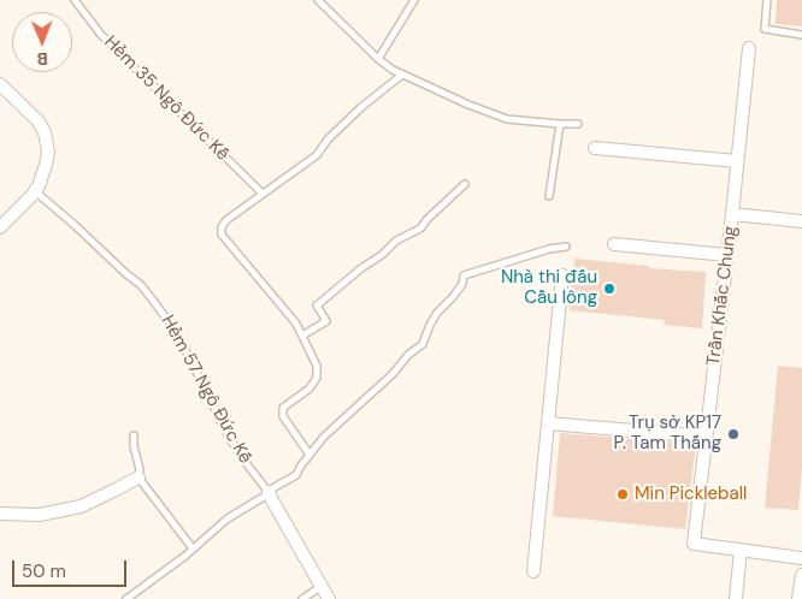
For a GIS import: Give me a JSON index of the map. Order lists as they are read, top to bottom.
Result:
{
  "streets": {
    "street": ["Trần Khắc Chung"],
    "lane": ["Hẻm 35 Ngô Đức Kế", "Hẻm 57 Ngô Đức Kế"]
  },
  "places": ["Nhà thi đấu Cầu lông", "Trụ sở KP17 P. Tam Thắng", "Min Pickleball"],
  "scale_bar": "50 m",
  "north": "bottom"
}
